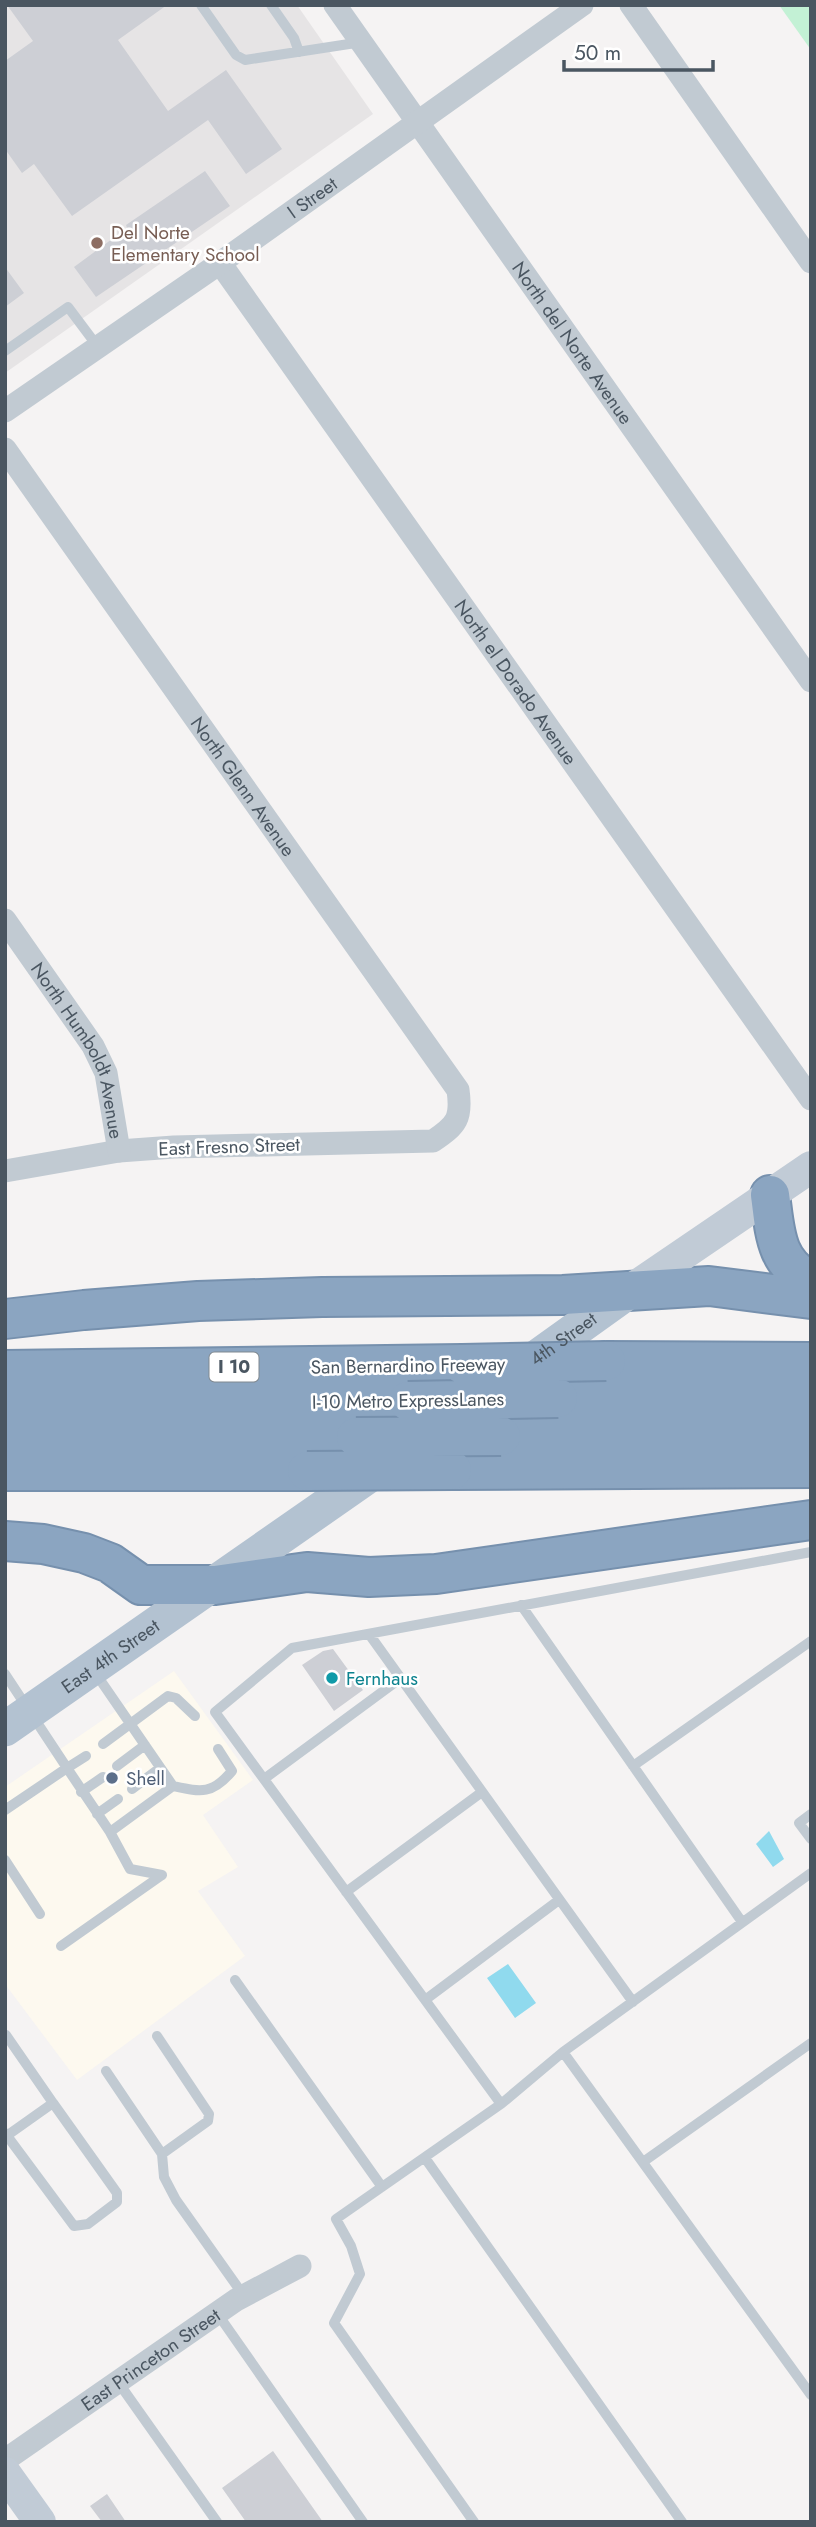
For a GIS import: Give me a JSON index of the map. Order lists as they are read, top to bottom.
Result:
{
  "streets": {
    "highway": ["San Bernardino Freeway", "I 10", "I-10 Metro ExpressLanes"],
    "main road": ["4th Street", "East 4th Street"],
    "street": [
      "I Street",
      "North del Norte Avenue",
      "North el Dorado Avenue",
      "North Glenn Avenue",
      "North Humboldt Avenue",
      "East Fresno Street",
      "East Princeton Street"
    ]
  },
  "crossings": [
    ["I Street", "North del Norte Avenue"],
    ["I Street", "North el Dorado Avenue"],
    ["North Glenn Avenue", "East Fresno Street"],
    ["North Humboldt Avenue", "East Fresno Street"],
    ["4th Street", "East 4th Street"]
  ],
  "places": ["Del Norte Elementary School", "Fernhaus", "Shell"],
  "scale_bar": "50 m"
}
